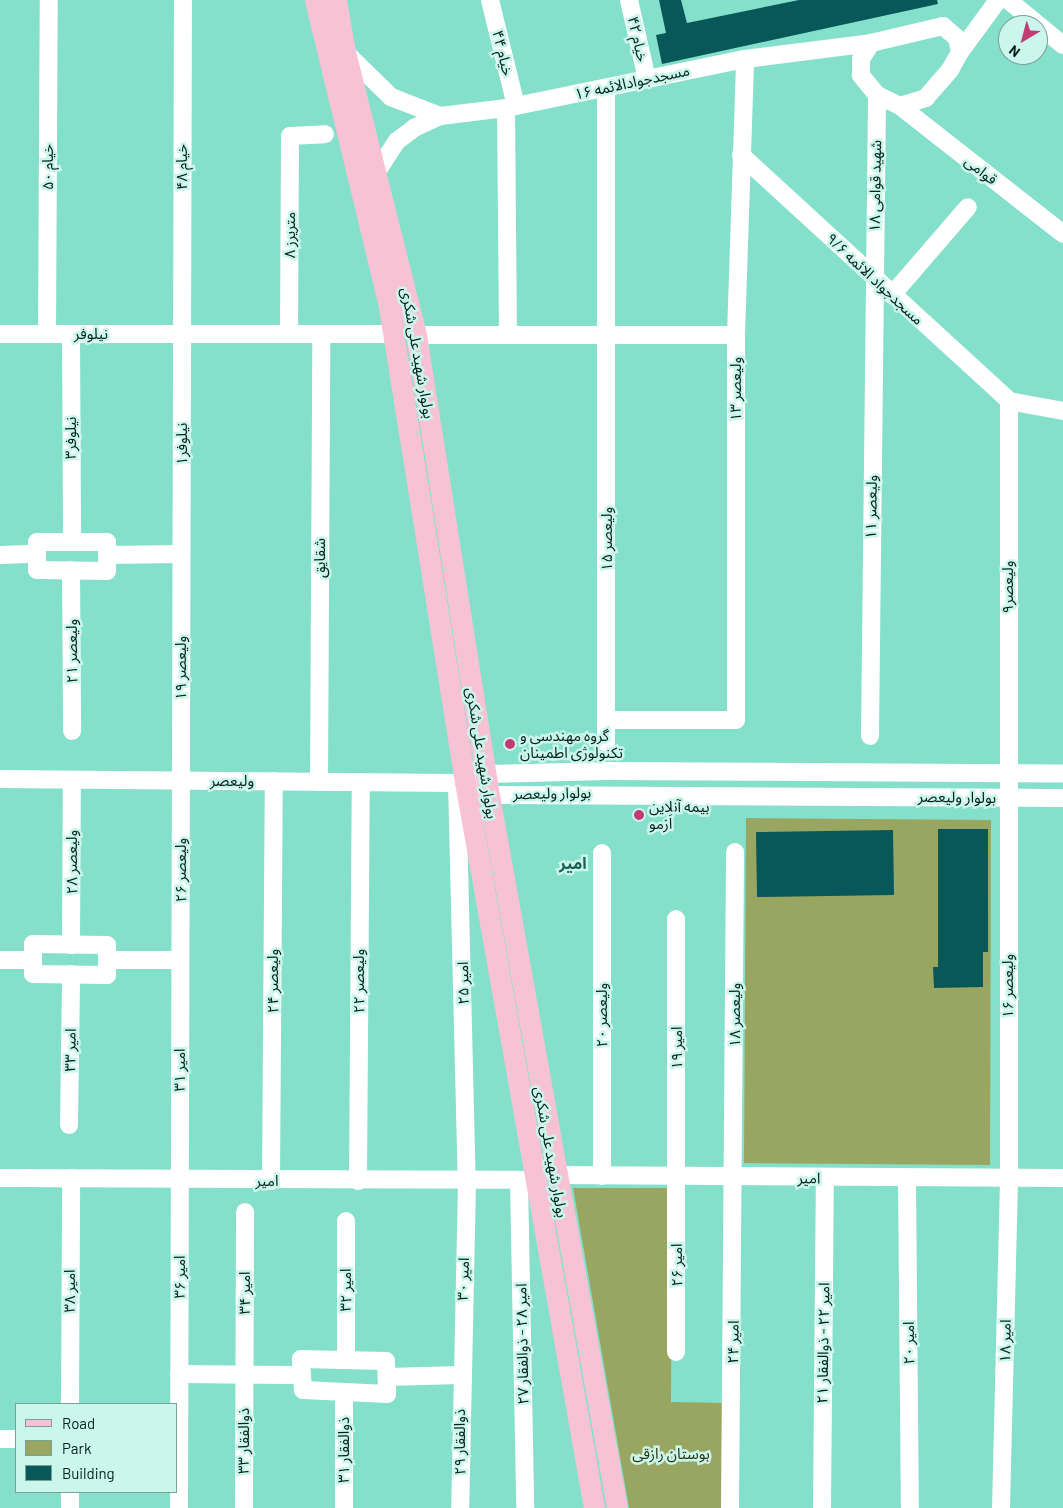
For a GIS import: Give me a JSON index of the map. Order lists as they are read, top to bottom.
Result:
{
  "streets": {
    "main road": ["بولوار شهید علی شکری"],
    "street": [
      "خیام ۴۲",
      "خیام ۴۴",
      "مسجدجوادالائمه ۱۶",
      "خیام ۵۰",
      "خیام ۴۸",
      "قوامی",
      "شهید قوامی ۱۸",
      "۸ متریرز",
      "مسجدجواد الائمه ۹/۶",
      "نیلوفر",
      "ولیعصر ۱۳",
      "نیلوفر۳",
      "نیلوفر۱",
      "ولیعصر ۱۱",
      "ولیعصر ۱۵",
      "شقایق",
      "ولیعصر۹",
      "ولیعصر ۲۱",
      "ولیعصر ۱۹",
      "ولیعصر",
      "بولوار ولیعصر",
      "ولیعصر ۲۸",
      "ولیعصر ۲۶",
      "ولیعصر ۲۴",
      "ولیعصر ۲۲",
      "امیر ۲۵",
      "ولیعصر ۱۶",
      "ولیعصر ۲۰",
      "ولیعصر ۱۸",
      "امیر ۱۹",
      "امیر ۳۳",
      "امیر ۳۱",
      "امیر",
      "امیر ۲۶",
      "امیر ۳۶",
      "امیر ۳۰",
      "امیر ۳۲",
      "امیر ۳۸",
      "امیر ۳۴",
      "امیر ۱۸",
      "امیر ۲۴",
      "امیر ۲۲ - ذوالفقار ۲۱",
      "امیر ۲۰",
      "امیر ۲۸ - ذوالفقار ۲۷",
      "ذوالفقار ۳۳",
      "ذوالفقار ۲۹",
      "ذوالفقار ۳۱"
    ]
  },
  "crossings": [
    ["خیام ۴۲", "مسجدجوادالائمه ۱۶"],
    ["خیام ۴۴", "مسجدجوادالائمه ۱۶"],
    ["مسجدجوادالائمه ۱۶", "قوامی"],
    ["مسجدجوادالائمه ۱۶", "شهید قوامی ۱۸"],
    ["مسجدجوادالائمه ۱۶", "ولیعصر ۱۳"],
    ["مسجدجوادالائمه ۱۶", "ولیعصر ۱۵"],
    ["خیام ۵۰", "نیلوفر"],
    ["خیام ۴۸", "نیلوفر"],
    ["خیام ۴۸", "نیلوفر۱"],
    ["قوامی", "شهید قوامی ۱۸"],
    ["شهید قوامی ۱۸", "مسجدجواد الائمه ۹/۶"],
    ["شهید قوامی ۱۸", "ولیعصر ۱۱"],
    ["۸ متریرز", "نیلوفر"],
    ["مسجدجواد الائمه ۹/۶", "ولیعصر ۱۳"],
    ["مسجدجواد الائمه ۹/۶", "ولیعصر ۱۱"],
    ["مسجدجواد الائمه ۹/۶", "ولیعصر۹"],
    ["نیلوفر", "بولوار شهید علی شکری"],
    ["نیلوفر", "نیلوفر۳"],
    ["نیلوفر", "نیلوفر۱"],
    ["نیلوفر", "شقایق"],
    ["بولوار شهید علی شکری", "ولیعصر"],
    ["بولوار شهید علی شکری", "بولوار ولیعصر"],
    ["بولوار شهید علی شکری", "امیر ۲۵"],
    ["بولوار شهید علی شکری", "امیر"],
    ["بولوار شهید علی شکری", "امیر ۲۸ - ذوالفقار ۲۷"],
    ["ولیعصر ۱۳", "ولیعصر ۱۵"],
    ["نیلوفر۱", "ولیعصر ۱۹"],
    ["شقایق", "ولیعصر"],
    ["ولیعصر۹", "بولوار ولیعصر"],
    ["ولیعصر۹", "ولیعصر ۱۶"],
    ["ولیعصر ۱۹", "ولیعصر"],
    ["ولیعصر ۱۹", "ولیعصر ۲۶"],
    ["ولیعصر", "بولوار ولیعصر"],
    ["ولیعصر", "ولیعصر ۲۸"],
    ["ولیعصر", "ولیعصر ۲۶"],
    ["ولیعصر", "ولیعصر ۲۴"],
    ["ولیعصر", "ولیعصر ۲۲"],
    ["ولیعصر", "امیر ۲۵"],
    ["بولوار ولیعصر", "امیر ۲۵"],
    ["بولوار ولیعصر", "ولیعصر ۱۶"],
    ["ولیعصر ۲۶", "امیر ۳۱"],
    ["ولیعصر ۲۴", "امیر"],
    ["ولیعصر ۲۲", "امیر"],
    ["امیر ۲۵", "امیر"],
    ["امیر ۲۵", "امیر ۳۰"],
    ["ولیعصر ۱۶", "امیر"],
    ["ولیعصر ۱۶", "امیر ۱۸"],
    ["ولیعصر ۲۰", "امیر"],
    ["ولیعصر ۱۸", "امیر"],
    ["ولیعصر ۱۸", "امیر ۲۴"],
    ["امیر ۱۹", "امیر"],
    ["امیر ۱۹", "امیر ۲۶"],
    ["امیر ۳۱", "امیر"],
    ["امیر ۳۱", "امیر ۳۶"],
    ["امیر", "امیر ۲۶"],
    ["امیر", "امیر ۳۶"],
    ["امیر", "امیر ۳۰"],
    ["امیر", "امیر ۳۸"],
    ["امیر", "امیر ۱۸"],
    ["امیر", "امیر ۲۴"],
    ["امیر", "امیر ۲۲ - ذوالفقار ۲۱"],
    ["امیر", "امیر ۲۰"],
    ["امیر", "امیر ۲۸ - ذوالفقار ۲۷"],
    ["امیر ۳۰", "ذوالفقار ۲۹"],
    ["امیر ۳۴", "ذوالفقار ۳۳"]
  ],
  "districts": ["امیر"],
  "parks": ["بوستان رازقی"],
  "places": ["گروه مهندسی و تکنولوژی اطمینان", "بیمه آنلاین اَزمو"],
  "legend": ["Road", "Park", "Building"],
  "north": "bottom left"
}
